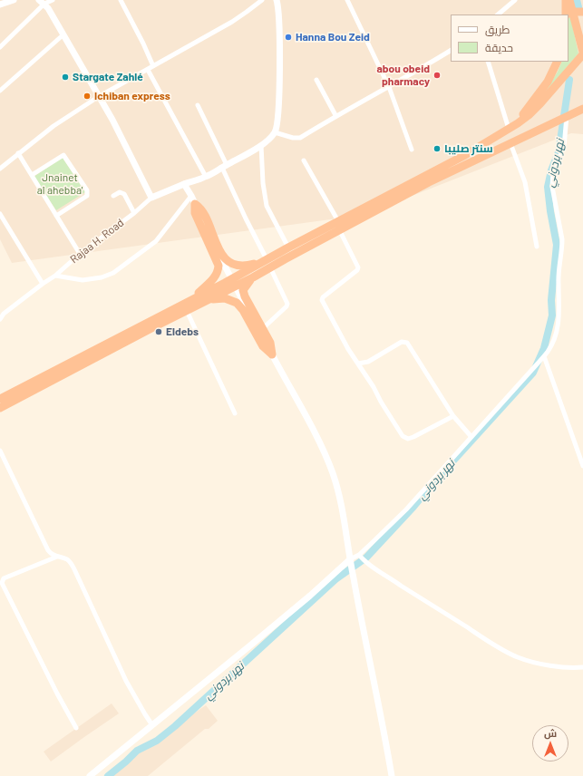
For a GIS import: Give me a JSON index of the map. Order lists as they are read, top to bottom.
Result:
{
  "streets": {
    "street": ["Rajaa H. Road"]
  },
  "water": ["نهر بردوني"],
  "parks": ["Jnainet al ahebba'"],
  "places": [
    "Hanna Bou Zeid",
    "abou obeid pharmacy",
    "Stargate Zahlé",
    "Ichiban express",
    "سنتر صليبا",
    "Eldebs"
  ],
  "legend": ["طريق", "حديقة"],
  "north": "top"
}
